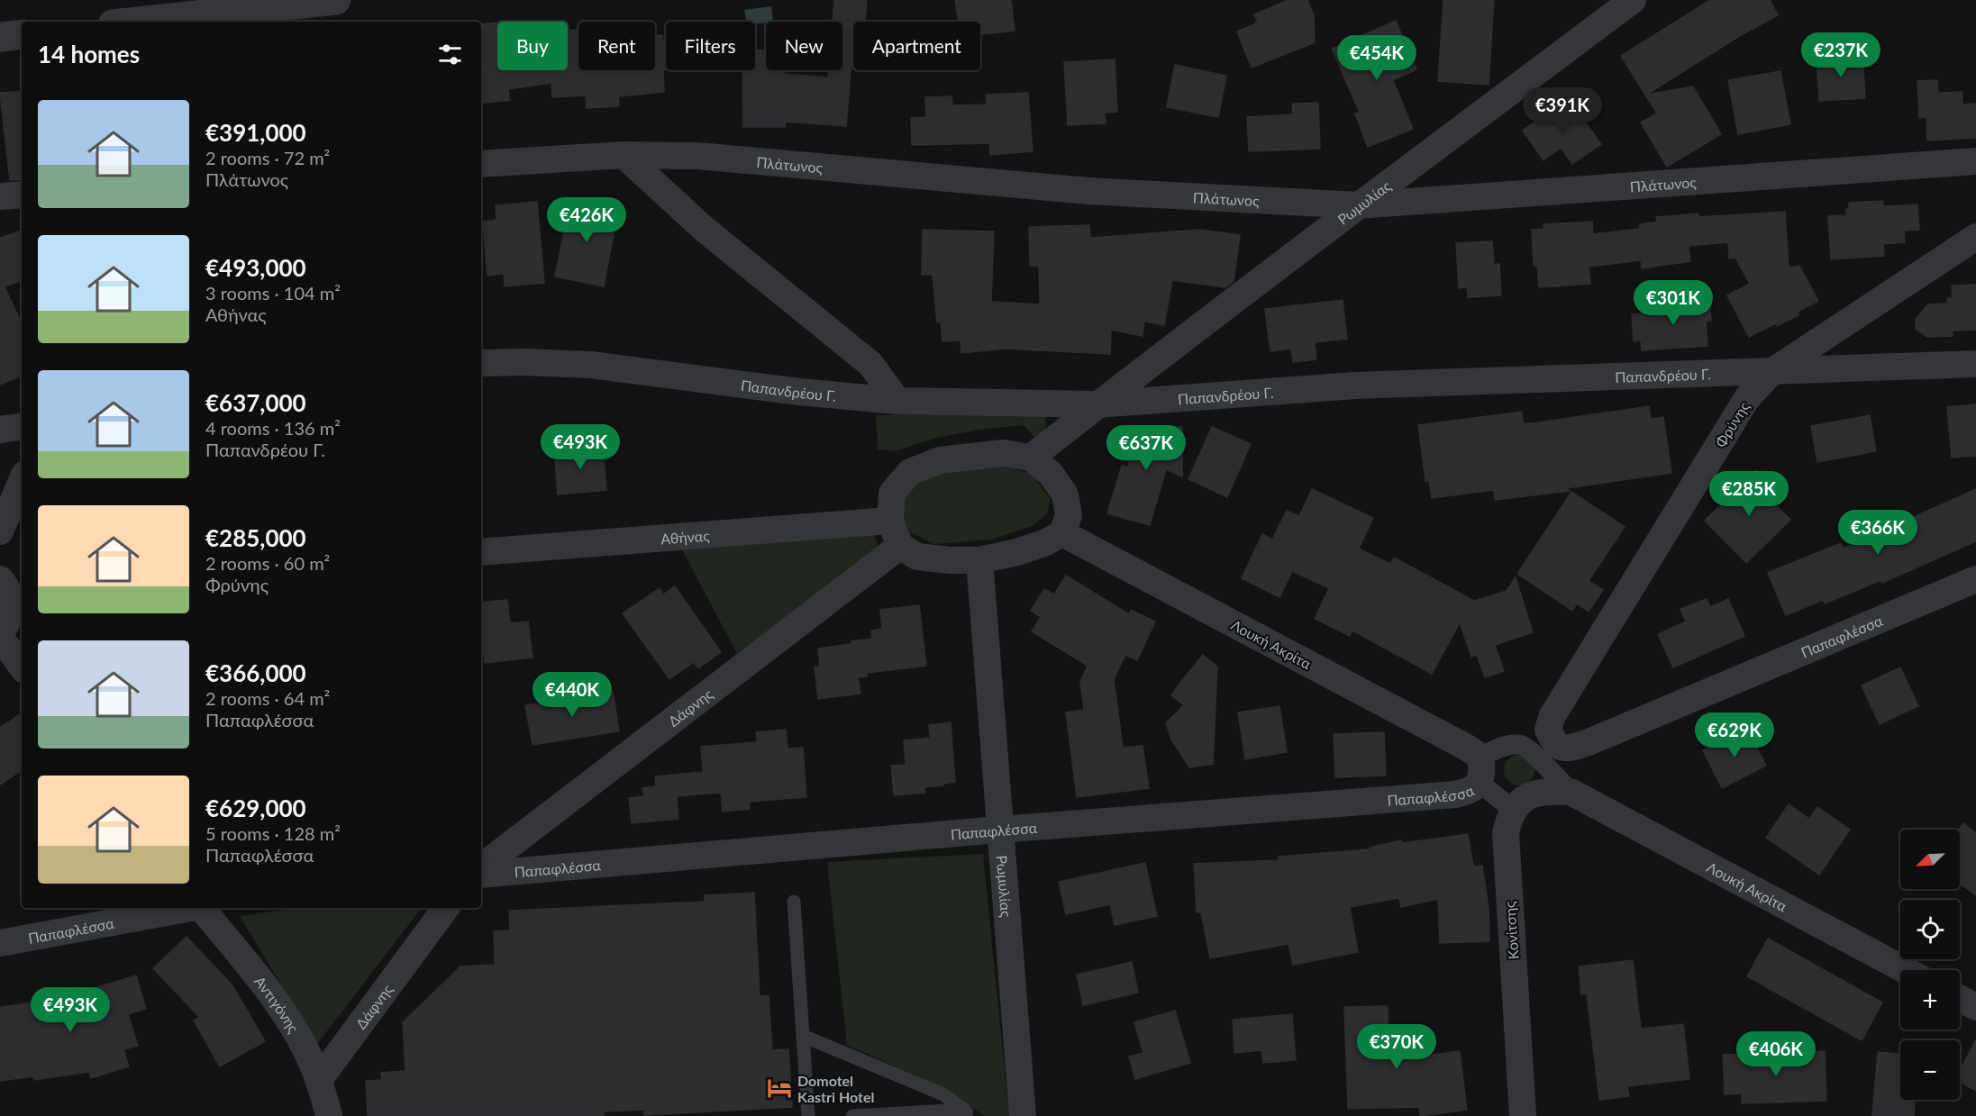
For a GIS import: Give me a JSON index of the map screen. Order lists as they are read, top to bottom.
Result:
{
  "streets": {
    "street": [
      "Πλάτωνος",
      "Ρωμυλίας",
      "Παπανδρέου Γ.",
      "Φρύνης",
      "Αθήνας",
      "Παπαφλέσσα",
      "Λουκή Ακρίτα",
      "Δάφνης",
      "Κονίτσης",
      "Αντιγόνης"
    ]
  },
  "crossings": [
    ["Πλάτωνος", "Ρωμυλίας"],
    ["Ρωμυλίας", "Παπανδρέου Γ."],
    ["Ρωμυλίας", "Αθήνας"],
    ["Ρωμυλίας", "Παπαφλέσσα"],
    ["Ρωμυλίας", "Λουκή Ακρίτα"],
    ["Ρωμυλίας", "Δάφνης"],
    ["Παπανδρέου Γ.", "Φρύνης"],
    ["Φρύνης", "Παπαφλέσσα"],
    ["Αθήνας", "Λουκή Ακρίτα"],
    ["Αθήνας", "Δάφνης"],
    ["Παπαφλέσσα", "Λουκή Ακρίτα"],
    ["Λουκή Ακρίτα", "Δάφνης"],
    ["Δάφνης", "Αντιγόνης"]
  ],
  "places": {
    "hotel": ["Domotel Kastri Hotel"]
  },
  "north": "bottom left",
  "page": {
    "chip": [
      "Buy",
      "Rent",
      "Filters",
      "New",
      "Apartment"
    ],
    "heading": "14 homes",
    "price": [
      "€237K",
      "€454K",
      "€391K",
      "€426K",
      "€301K",
      "€493K",
      "€637K",
      "€285K",
      "€366K",
      "€440K",
      "€629K",
      "€493K",
      "€370K",
      "€406K"
    ],
    "list": [
      {
        "name": "€391,000",
        "note": "2 rooms · 72 m² · Πλάτωνος"
      },
      {
        "name": "€493,000",
        "note": "3 rooms · 104 m² · Αθήνας"
      },
      {
        "name": "€637,000",
        "note": "4 rooms · 136 m² · Παπανδρέου Γ."
      },
      {
        "name": "€285,000",
        "note": "2 rooms · 60 m² · Φρύνης"
      },
      {
        "name": "€366,000",
        "note": "2 rooms · 64 m² · Παπαφλέσσα"
      },
      {
        "name": "€629,000",
        "note": "5 rooms · 128 m² · Παπαφλέσσα"
      }
    ],
    "map_buttons": ["+", "−"]
  }
}
